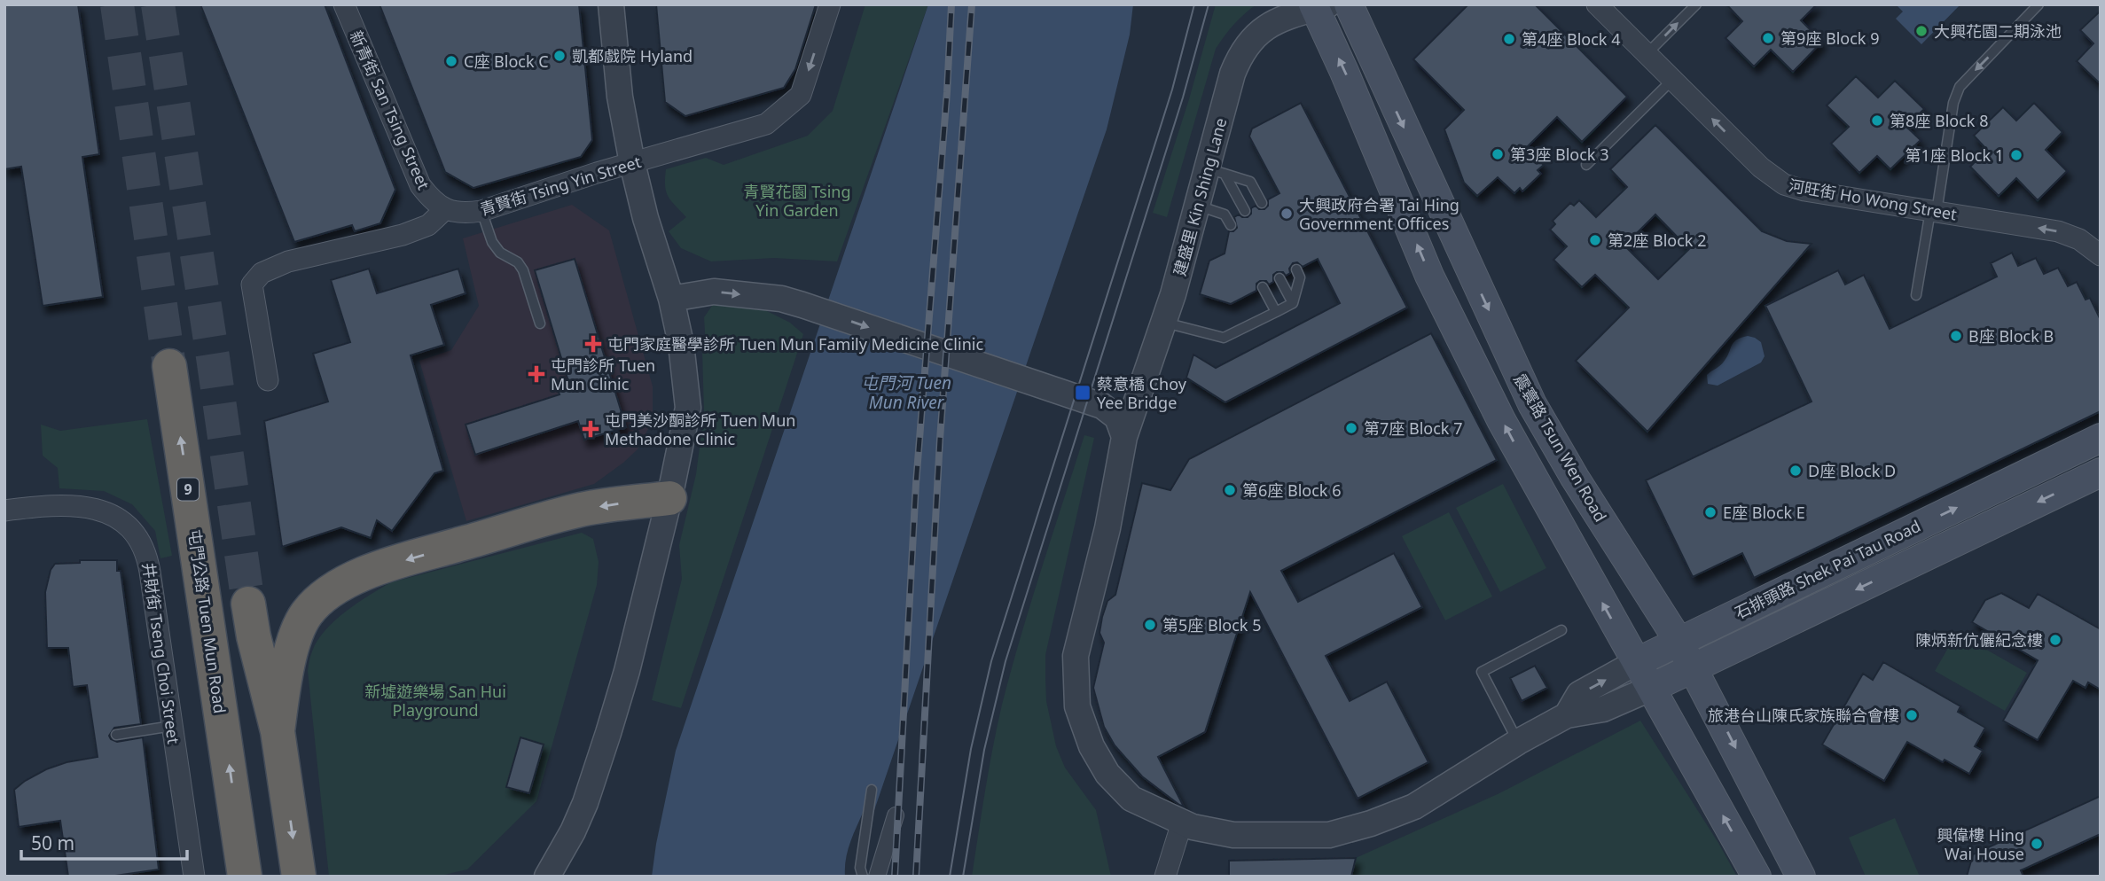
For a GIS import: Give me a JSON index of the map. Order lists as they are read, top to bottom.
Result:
{
  "streets": {
    "highway": ["9", "屯門公路 Tuen Mun Road"],
    "main road": ["震寰路 Tsun Wen Road", "石排頭路 Shek Pai Tau Road"],
    "street": [
      "新青街 San Tsing Street",
      "青賢街 Tsing Yin Street",
      "建盛里 Kin Shing Lane",
      "河旺街 Ho Wong Street",
      "井財街 Tseng Choi Street"
    ]
  },
  "crossings": [
    ["新青街 San Tsing Street", "青賢街 Tsing Yin Street"],
    ["建盛里 Kin Shing Lane", "石排頭路 Shek Pai Tau Road"],
    ["震寰路 Tsun Wen Road", "石排頭路 Shek Pai Tau Road"]
  ],
  "one_way": ["青賢街 Tsing Yin Street", "河旺街 Ho Wong Street"],
  "water": ["屯門河 Tuen Mun River"],
  "parks": ["青賢花園 Tsing Yin Garden", "新墟遊樂場 San Hui Playground"],
  "places": {
    "other": [
      "大興花園二期泳池",
      "第9座 Block 9",
      "第4座 Block 4",
      "凱都戲院 Hyland",
      "C座 Block C",
      "第8座 Block 8",
      "第3座 Block 3",
      "第1座 Block 1",
      "大興政府合署 Tai Hing Government Offices",
      "第2座 Block 2",
      "B座 Block B",
      "第7座 Block 7",
      "D座 Block D",
      "第6座 Block 6",
      "E座 Block E",
      "第5座 Block 5",
      "陳炳新伉儷紀念樓",
      "旅港台山陳氏家族聯合會樓",
      "興偉樓 Hing Wai House"
    ],
    "health": ["屯門家庭醫學診所 Tuen Mun Family Medicine Clinic", "屯門診所 Tuen Mun Clinic", "屯門美沙酮診所 Tuen Mun Methadone Clinic"],
    "transit": ["蔡意橋 Choy Yee Bridge"]
  },
  "scale_bar": "50 m"
}
